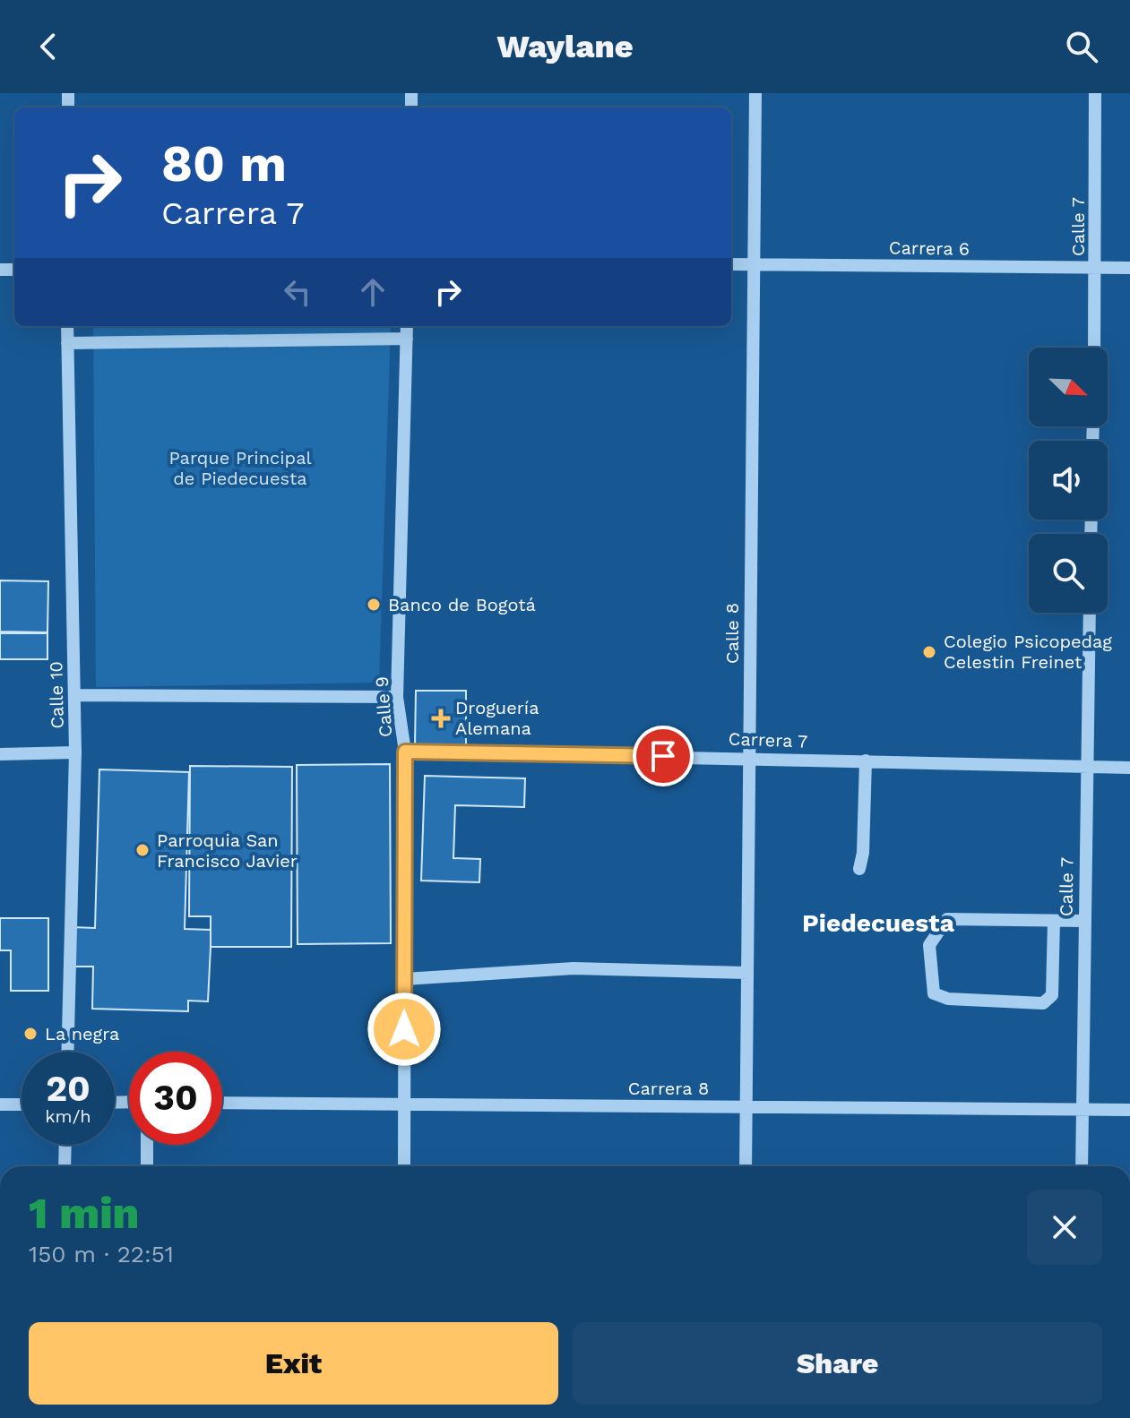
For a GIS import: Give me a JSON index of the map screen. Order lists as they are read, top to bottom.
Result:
{
  "streets": {
    "street": [
      "Calle 7",
      "Carrera 6",
      "Calle 8",
      "Calle 10",
      "Calle 9",
      "Carrera 7",
      "Carrera 8"
    ]
  },
  "crossings": [
    ["Calle 7", "Carrera 6"],
    ["Calle 7", "Carrera 7"],
    ["Calle 7", "Carrera 8"],
    ["Carrera 6", "Calle 8"],
    ["Calle 8", "Carrera 7"],
    ["Calle 8", "Carrera 8"],
    ["Calle 9", "Carrera 7"],
    ["Calle 9", "Carrera 8"]
  ],
  "districts": ["Piedecuesta"],
  "parks": ["Parque Principal de Piedecuesta"],
  "places": {
    "other": [
      "Banco de Bogotá",
      "Colegio Psicopedag Celestin Freinet",
      "Parroquia San Francisco Javier",
      "La negra"
    ],
    "health": ["Droguería Alemana"]
  },
  "north": "bottom right",
  "page": {
    "header": "Waylane",
    "turn": ["80 m", "Carrera 7"],
    "speed": "20 km/h",
    "limit": "30",
    "heading": ["1 min", "150 m · 22:51"],
    "buttons": ["Exit", "Share"]
  }
}
